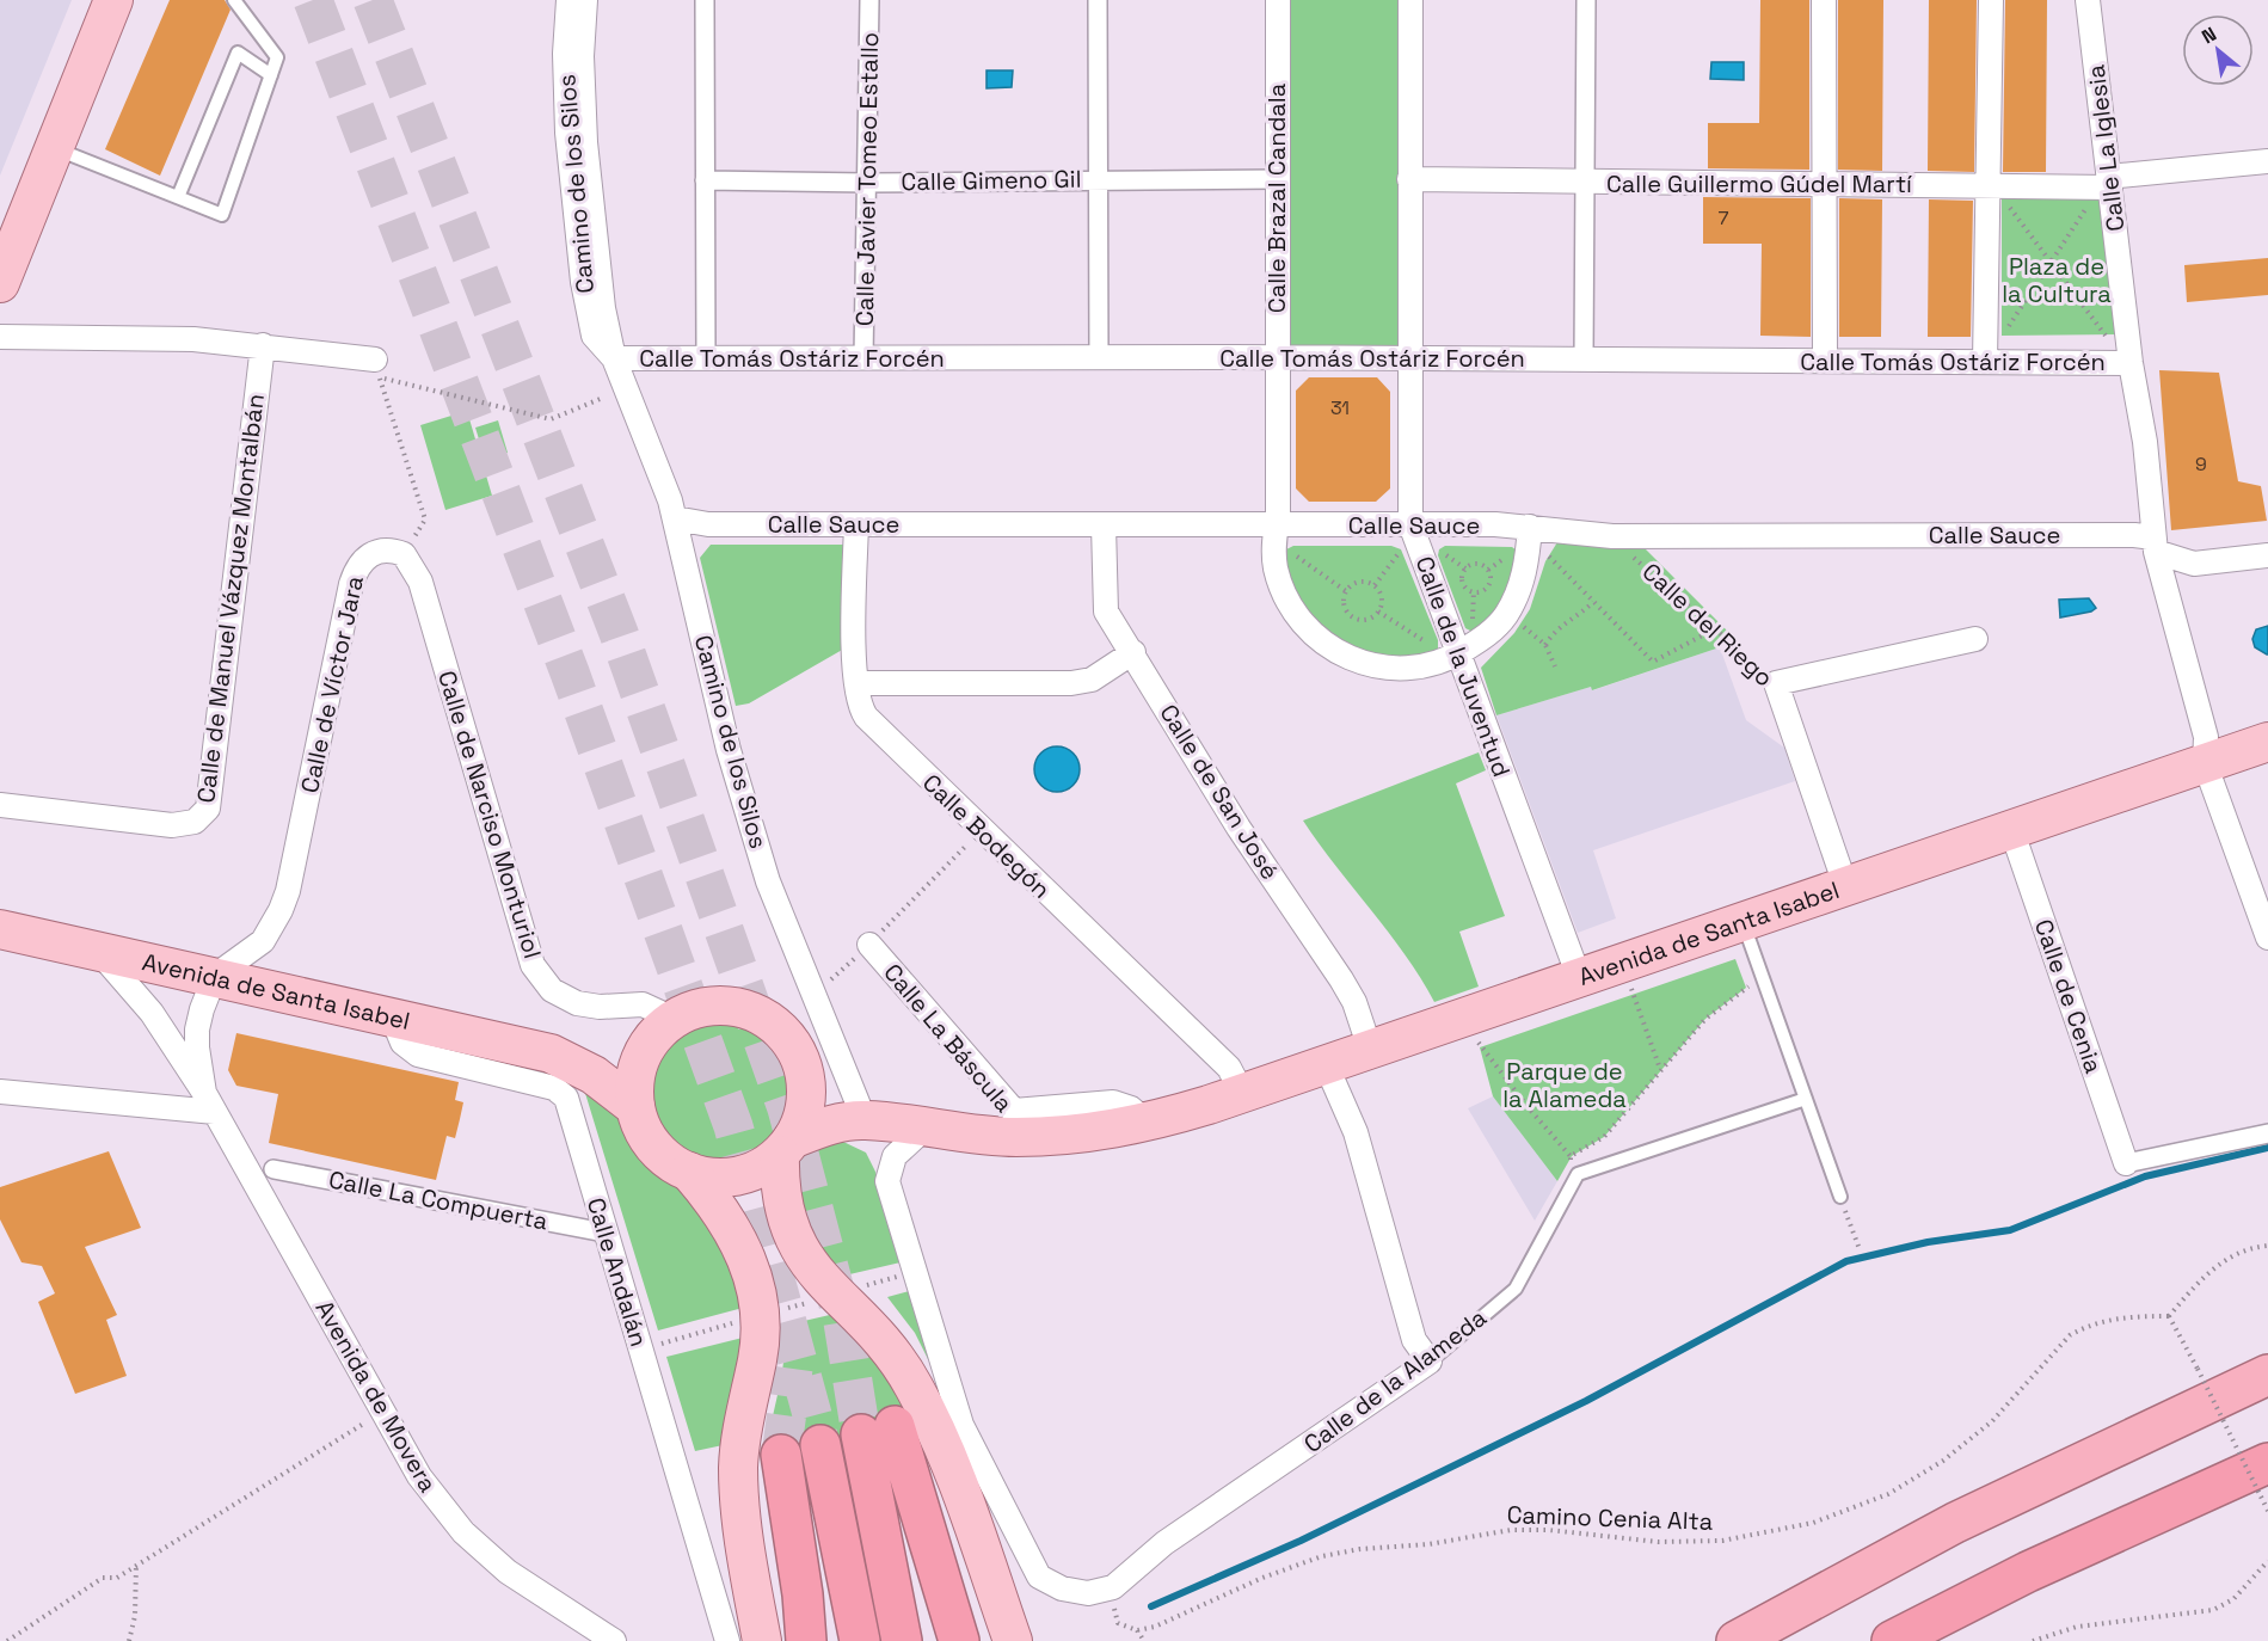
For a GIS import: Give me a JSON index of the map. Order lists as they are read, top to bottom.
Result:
{
  "streets": {
    "main road": ["Avenida de Santa Isabel"],
    "street": [
      "Calle La Iglesia",
      "Calle Javier Tomeo Estallo",
      "Calle Gimeno Gil",
      "Camino de los Silos",
      "Calle Guillermo Gúdel Martí",
      "Calle Brazal Candala",
      "Calle Tomás Ostáriz Forcén",
      "Calle Sauce",
      "Calle de Manuel Vázquez Montalbán",
      "Calle del Riego",
      "Calle de la Juventud",
      "Calle de Víctor Jara",
      "Calle de San José",
      "Calle de Narciso Monturiol",
      "Calle Bodegón",
      "Calle de Cenia",
      "Calle La Báscula",
      "Calle La Compuerta",
      "Calle Andalán",
      "Calle de la Alameda",
      "Avenida de Movera"
    ],
    "path": ["Camino Cenia Alta"]
  },
  "crossings": [
    ["Calle La Iglesia", "Calle Guillermo Gúdel Martí"],
    ["Calle La Iglesia", "Calle Tomás Ostáriz Forcén"],
    ["Calle La Iglesia", "Calle Sauce"],
    ["Calle La Iglesia", "Avenida de Santa Isabel"],
    ["Calle Javier Tomeo Estallo", "Calle Gimeno Gil"],
    ["Calle Javier Tomeo Estallo", "Calle Tomás Ostáriz Forcén"],
    ["Calle Gimeno Gil", "Calle Brazal Candala"],
    ["Camino de los Silos", "Calle Tomás Ostáriz Forcén"],
    ["Camino de los Silos", "Calle Sauce"],
    ["Camino de los Silos", "Avenida de Santa Isabel"],
    ["Camino de los Silos", "Calle La Báscula"],
    ["Calle Guillermo Gúdel Martí", "Calle de la Juventud"],
    ["Calle Brazal Candala", "Calle Tomás Ostáriz Forcén"],
    ["Calle Brazal Candala", "Calle Sauce"],
    ["Calle Brazal Candala", "Calle de la Juventud"],
    ["Calle Tomás Ostáriz Forcén", "Calle de la Juventud"],
    ["Calle Sauce", "Calle del Riego"],
    ["Calle Sauce", "Calle de la Juventud"],
    ["Calle Sauce", "Calle de San José"],
    ["Calle Sauce", "Calle Bodegón"],
    ["Calle del Riego", "Avenida de Santa Isabel"],
    ["Calle de la Juventud", "Avenida de Santa Isabel"],
    ["Calle de Víctor Jara", "Calle de Narciso Monturiol"],
    ["Calle de Víctor Jara", "Avenida de Santa Isabel"],
    ["Calle de Víctor Jara", "Avenida de Movera"],
    ["Calle de San José", "Avenida de Santa Isabel"],
    ["Calle de Narciso Monturiol", "Avenida de Santa Isabel"],
    ["Calle Bodegón", "Avenida de Santa Isabel"],
    ["Calle Bodegón", "Calle La Báscula"],
    ["Avenida de Santa Isabel", "Calle de Cenia"],
    ["Avenida de Santa Isabel", "Calle La Báscula"],
    ["Avenida de Santa Isabel", "Calle Andalán"],
    ["Avenida de Santa Isabel", "Avenida de Movera"],
    ["Calle La Compuerta", "Calle Andalán"]
  ],
  "parks": ["Plaza de la Cultura", "Parque de la Alameda"],
  "house_numbers": ["7", "31", "9"],
  "north": "top left"
}
